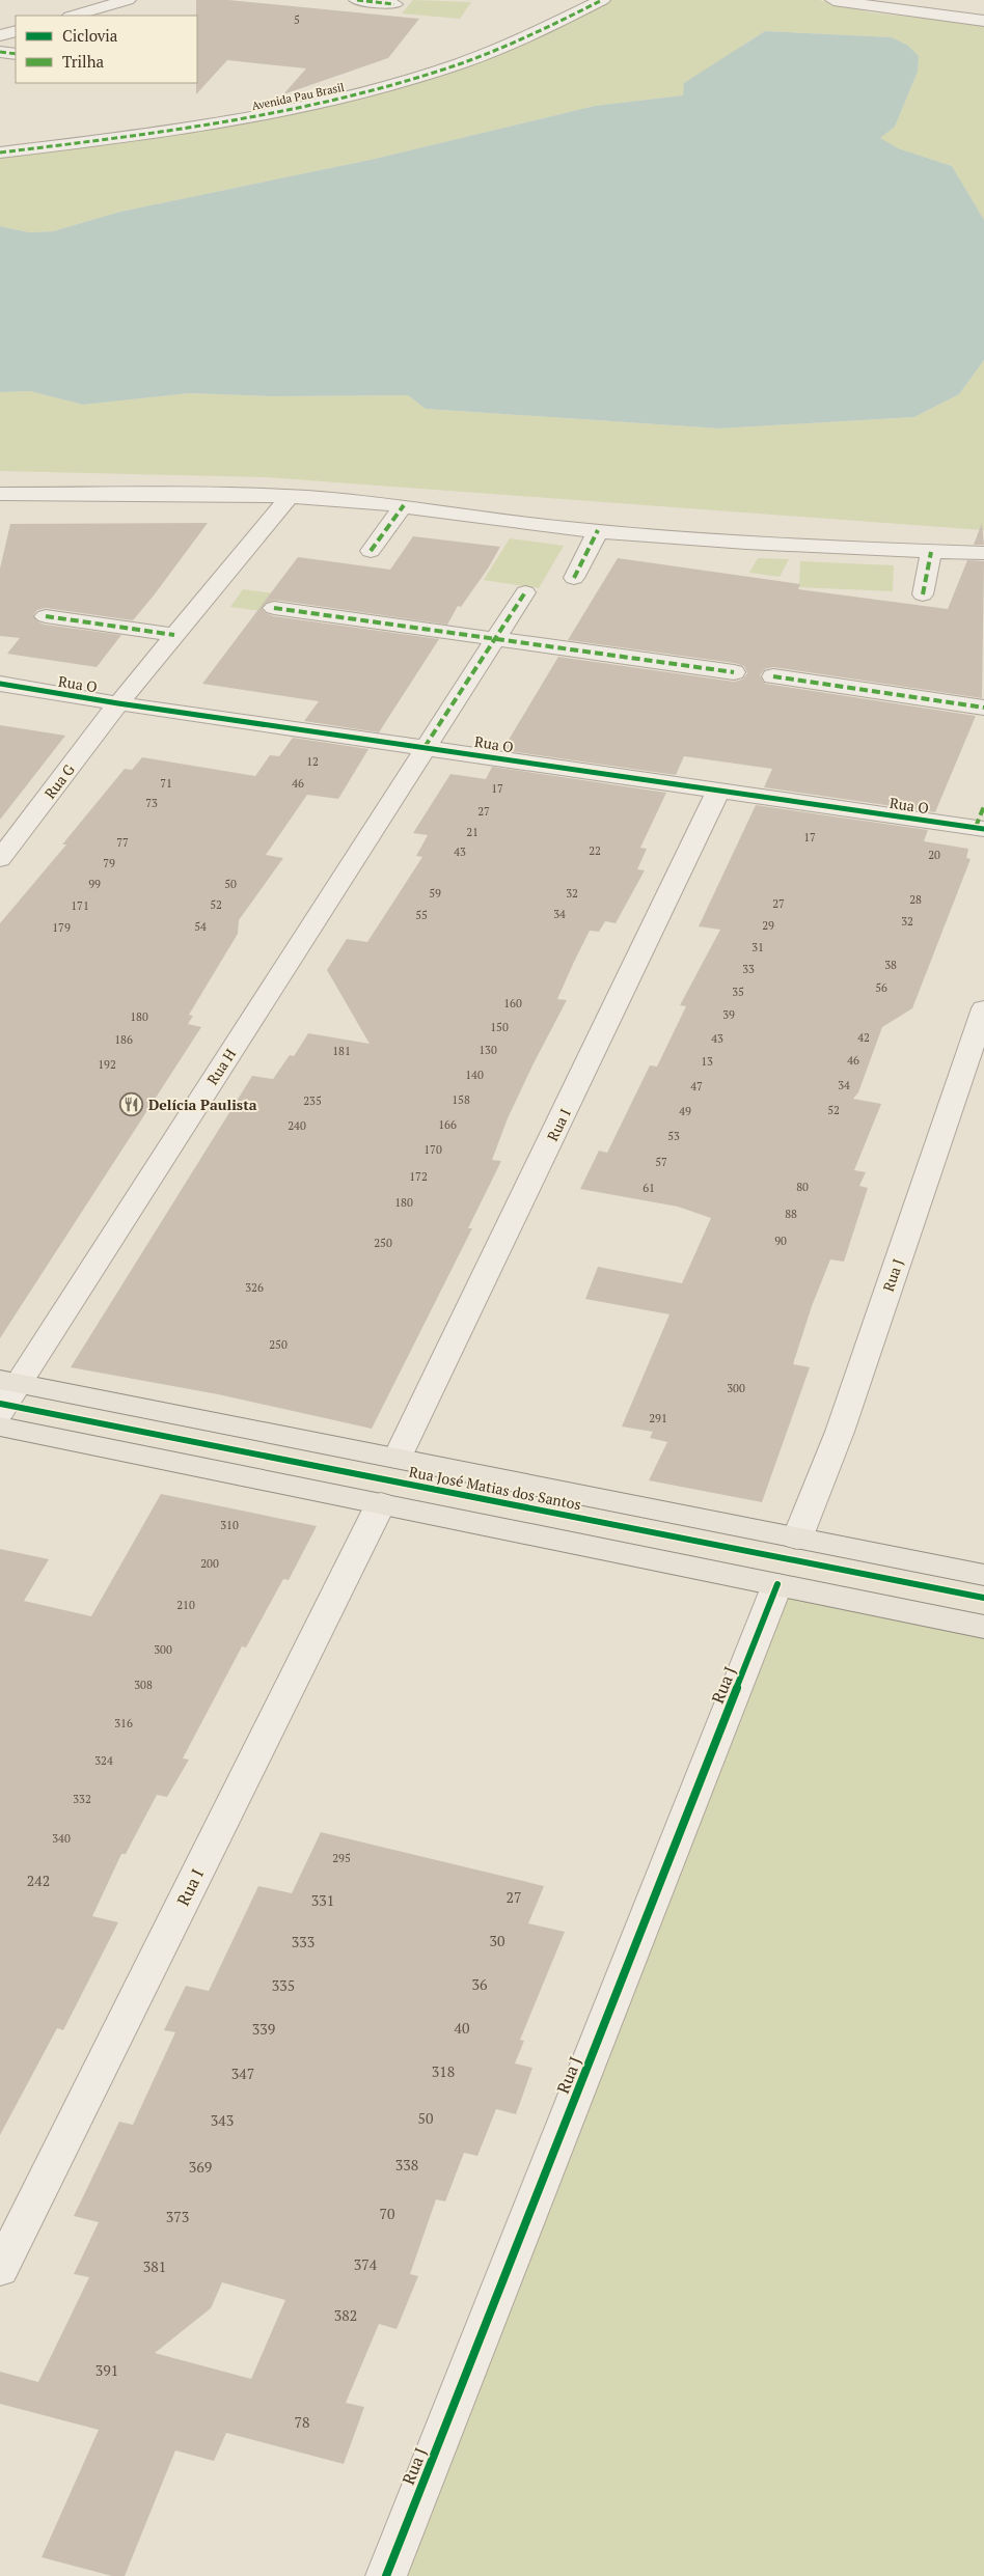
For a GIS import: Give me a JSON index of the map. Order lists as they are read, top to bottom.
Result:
{
  "streets": {
    "main road": ["Rua José Matias dos Santos"],
    "street": [
      "Avenida Pau Brasil",
      "Rua O",
      "Rua G",
      "Rua H",
      "Rua I",
      "Rua J"
    ]
  },
  "crossings": [
    ["Rua O", "Rua G"],
    ["Rua O", "Rua H"],
    ["Rua O", "Rua I"],
    ["Rua H", "Rua José Matias dos Santos"],
    ["Rua I", "Rua José Matias dos Santos"],
    ["Rua J", "Rua José Matias dos Santos"]
  ],
  "places": {
    "restaurant": ["Delícia Paulista"]
  },
  "house_numbers": [
    "5",
    "12",
    "71",
    "46",
    "17",
    "73",
    "27",
    "21",
    "17",
    "77",
    "22",
    "43",
    "20",
    "79",
    "99",
    "50",
    "59",
    "32",
    "28",
    "27",
    "52",
    "171",
    "34",
    "55",
    "32",
    "29",
    "54",
    "179",
    "31",
    "38",
    "33",
    "56",
    "35",
    "160",
    "39",
    "180",
    "150",
    "42",
    "43",
    "186",
    "130",
    "181",
    "46",
    "13",
    "192",
    "140",
    "34",
    "47",
    "158",
    "235",
    "52",
    "49",
    "166",
    "240",
    "53",
    "170",
    "57",
    "172",
    "80",
    "61",
    "180",
    "88",
    "90",
    "250",
    "326",
    "250",
    "300",
    "291",
    "310",
    "200",
    "210",
    "300",
    "308",
    "316",
    "324",
    "332",
    "340",
    "295",
    "242",
    "27",
    "331",
    "30",
    "333",
    "36",
    "335",
    "40",
    "339",
    "318",
    "347",
    "50",
    "343",
    "338",
    "369",
    "70",
    "373",
    "374",
    "381",
    "382",
    "391",
    "78"
  ],
  "legend": ["Ciclovia", "Trilha"]
}
